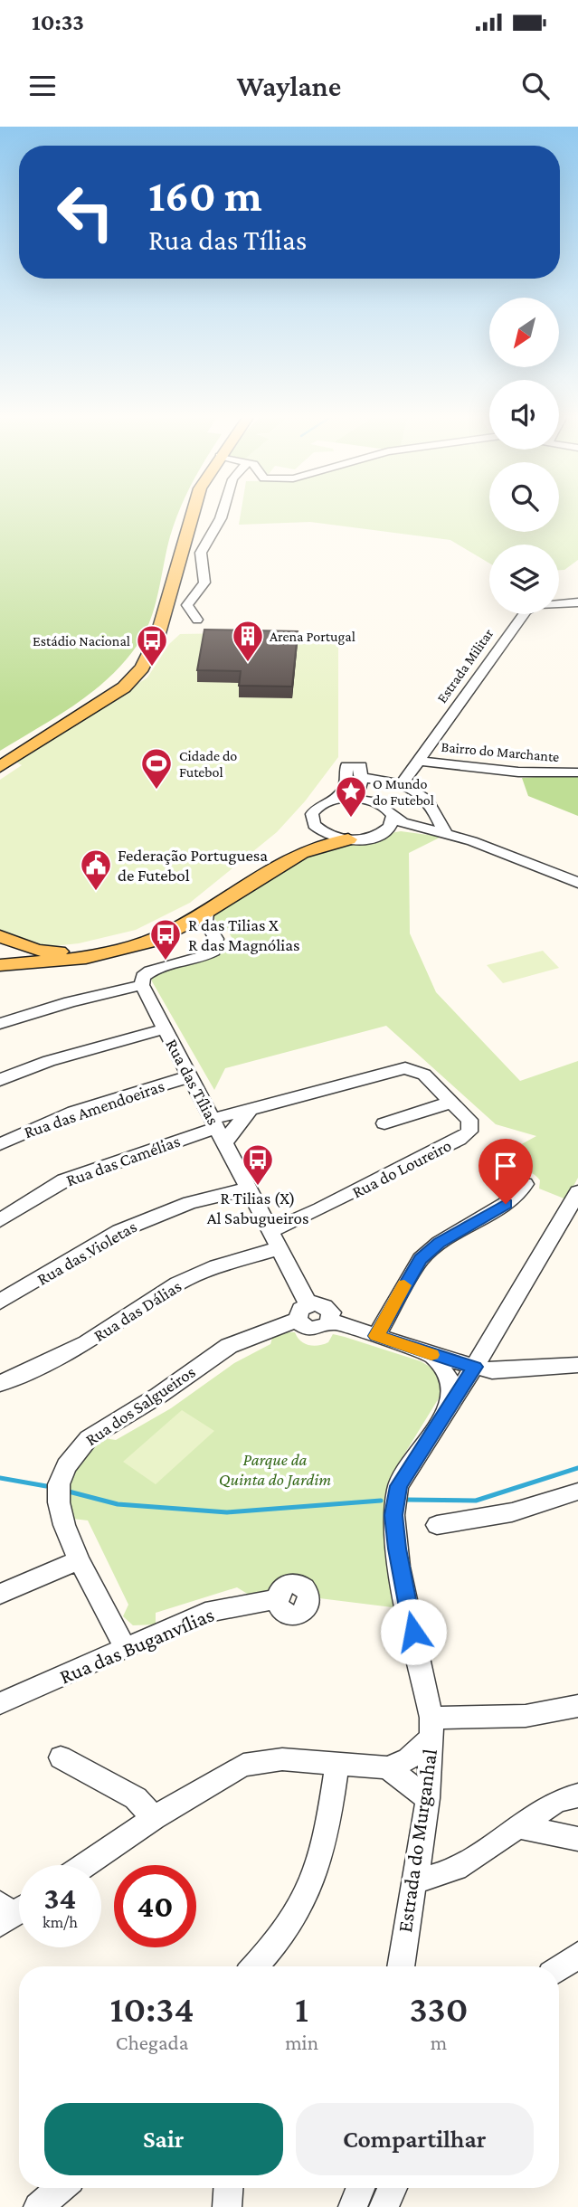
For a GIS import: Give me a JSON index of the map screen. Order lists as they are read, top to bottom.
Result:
{
  "streets": {
    "street": [
      "Estrada Militar",
      "Bairro do Marchante",
      "Rua das Tílias",
      "Rua das Amendoeiras",
      "Rua das Camélias",
      "Rua do Loureiro",
      "Rua das Violetas",
      "Rua das Dálias",
      "Rua dos Salgueiros",
      "Rua das Buganvílias",
      "Estrada do Murganhal"
    ]
  },
  "crossings": [
    ["Estrada Militar", "Bairro do Marchante"],
    ["Rua das Tílias", "Rua das Amendoeiras"],
    ["Rua das Tílias", "Rua das Camélias"],
    ["Rua das Tílias", "Rua do Loureiro"],
    ["Rua das Tílias", "Rua das Violetas"],
    ["Rua das Tílias", "Rua das Dálias"],
    ["Rua das Tílias", "Rua dos Salgueiros"],
    ["Rua das Camélias", "Rua do Loureiro"],
    ["Rua dos Salgueiros", "Rua das Buganvílias"]
  ],
  "parks": ["Parque da Quinta do Jardim"],
  "places": {
    "building": ["Arena Portugal"],
    "bus stop": ["Estádio Nacional", "R das Tilias X R das Magnólias", "R Tilias (X) Al Sabugueiros"],
    "sports": ["Cidade do Futebol"],
    "place": ["O Mundo do Futebol"],
    "public building": ["Federação Portuguesa de Futebol"]
  },
  "north": "bottom left",
  "page": {
    "status": "10:33",
    "header": "Waylane",
    "turn": ["160 m", "Rua das Tílias"],
    "speed": "34 km/h",
    "limit": "40",
    "eta": [
      "10:34",
      "Chegada",
      "1",
      "min",
      "330",
      "m"
    ],
    "buttons": ["Sair", "Compartilhar"]
  }
}
